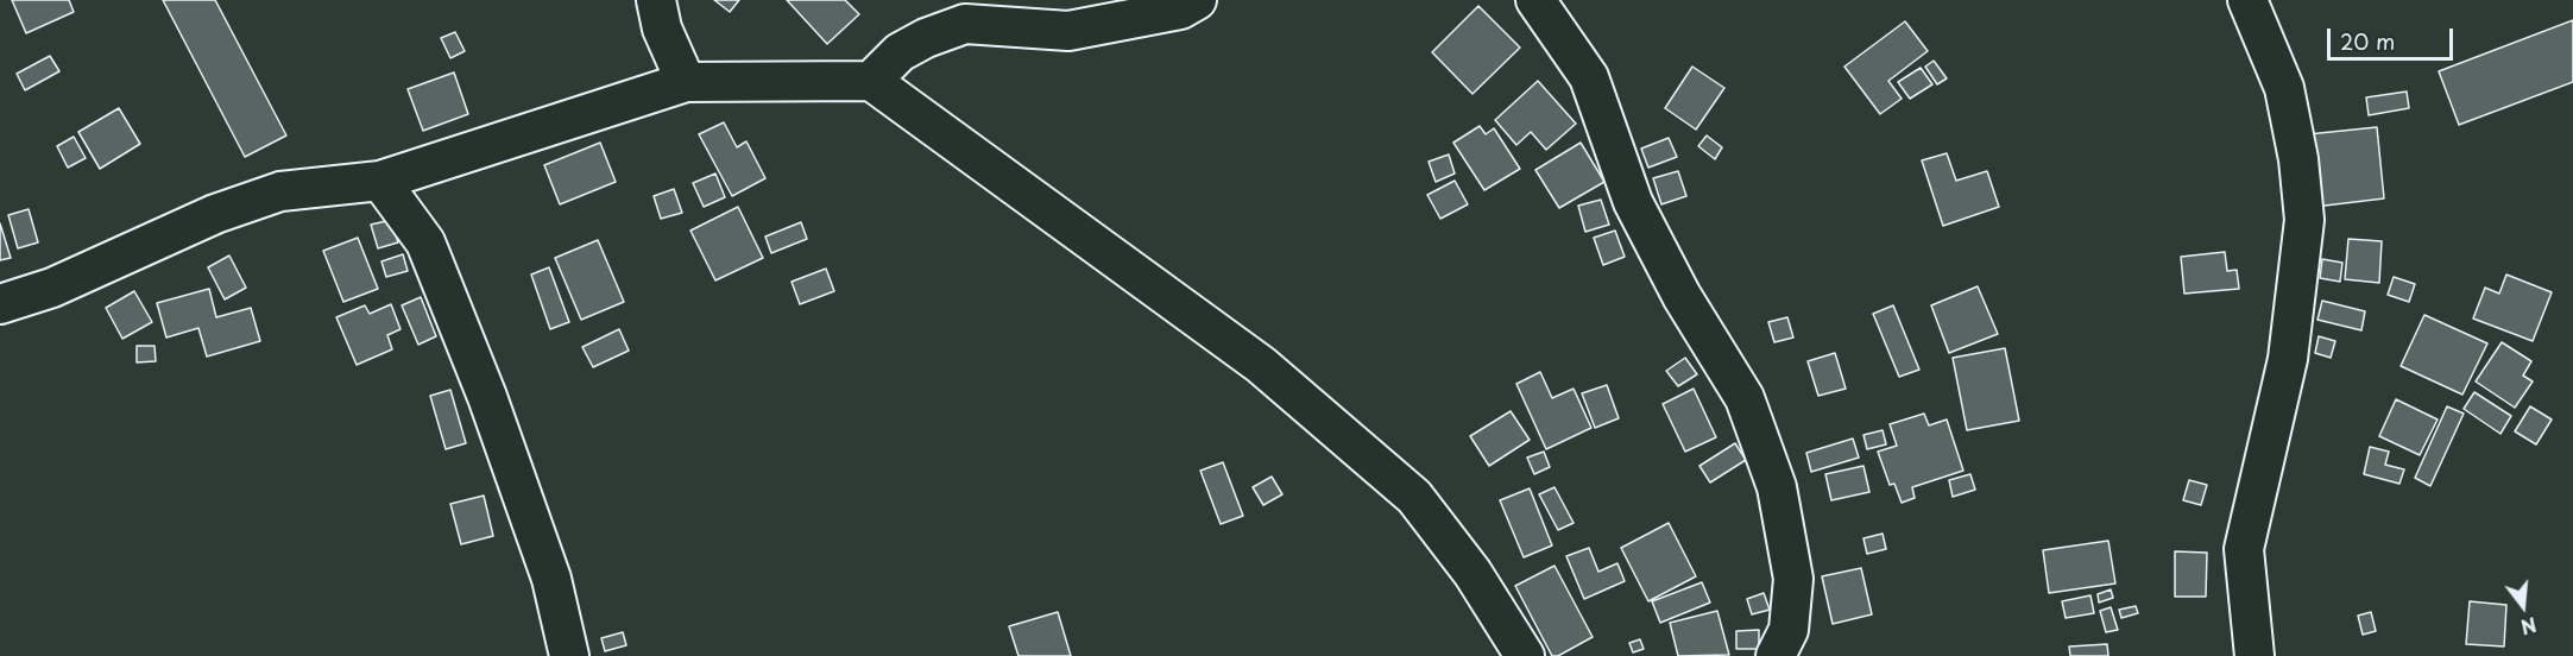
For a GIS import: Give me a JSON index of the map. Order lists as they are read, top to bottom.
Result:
{
  "scale_bar": "20 m",
  "north": "bottom"
}
